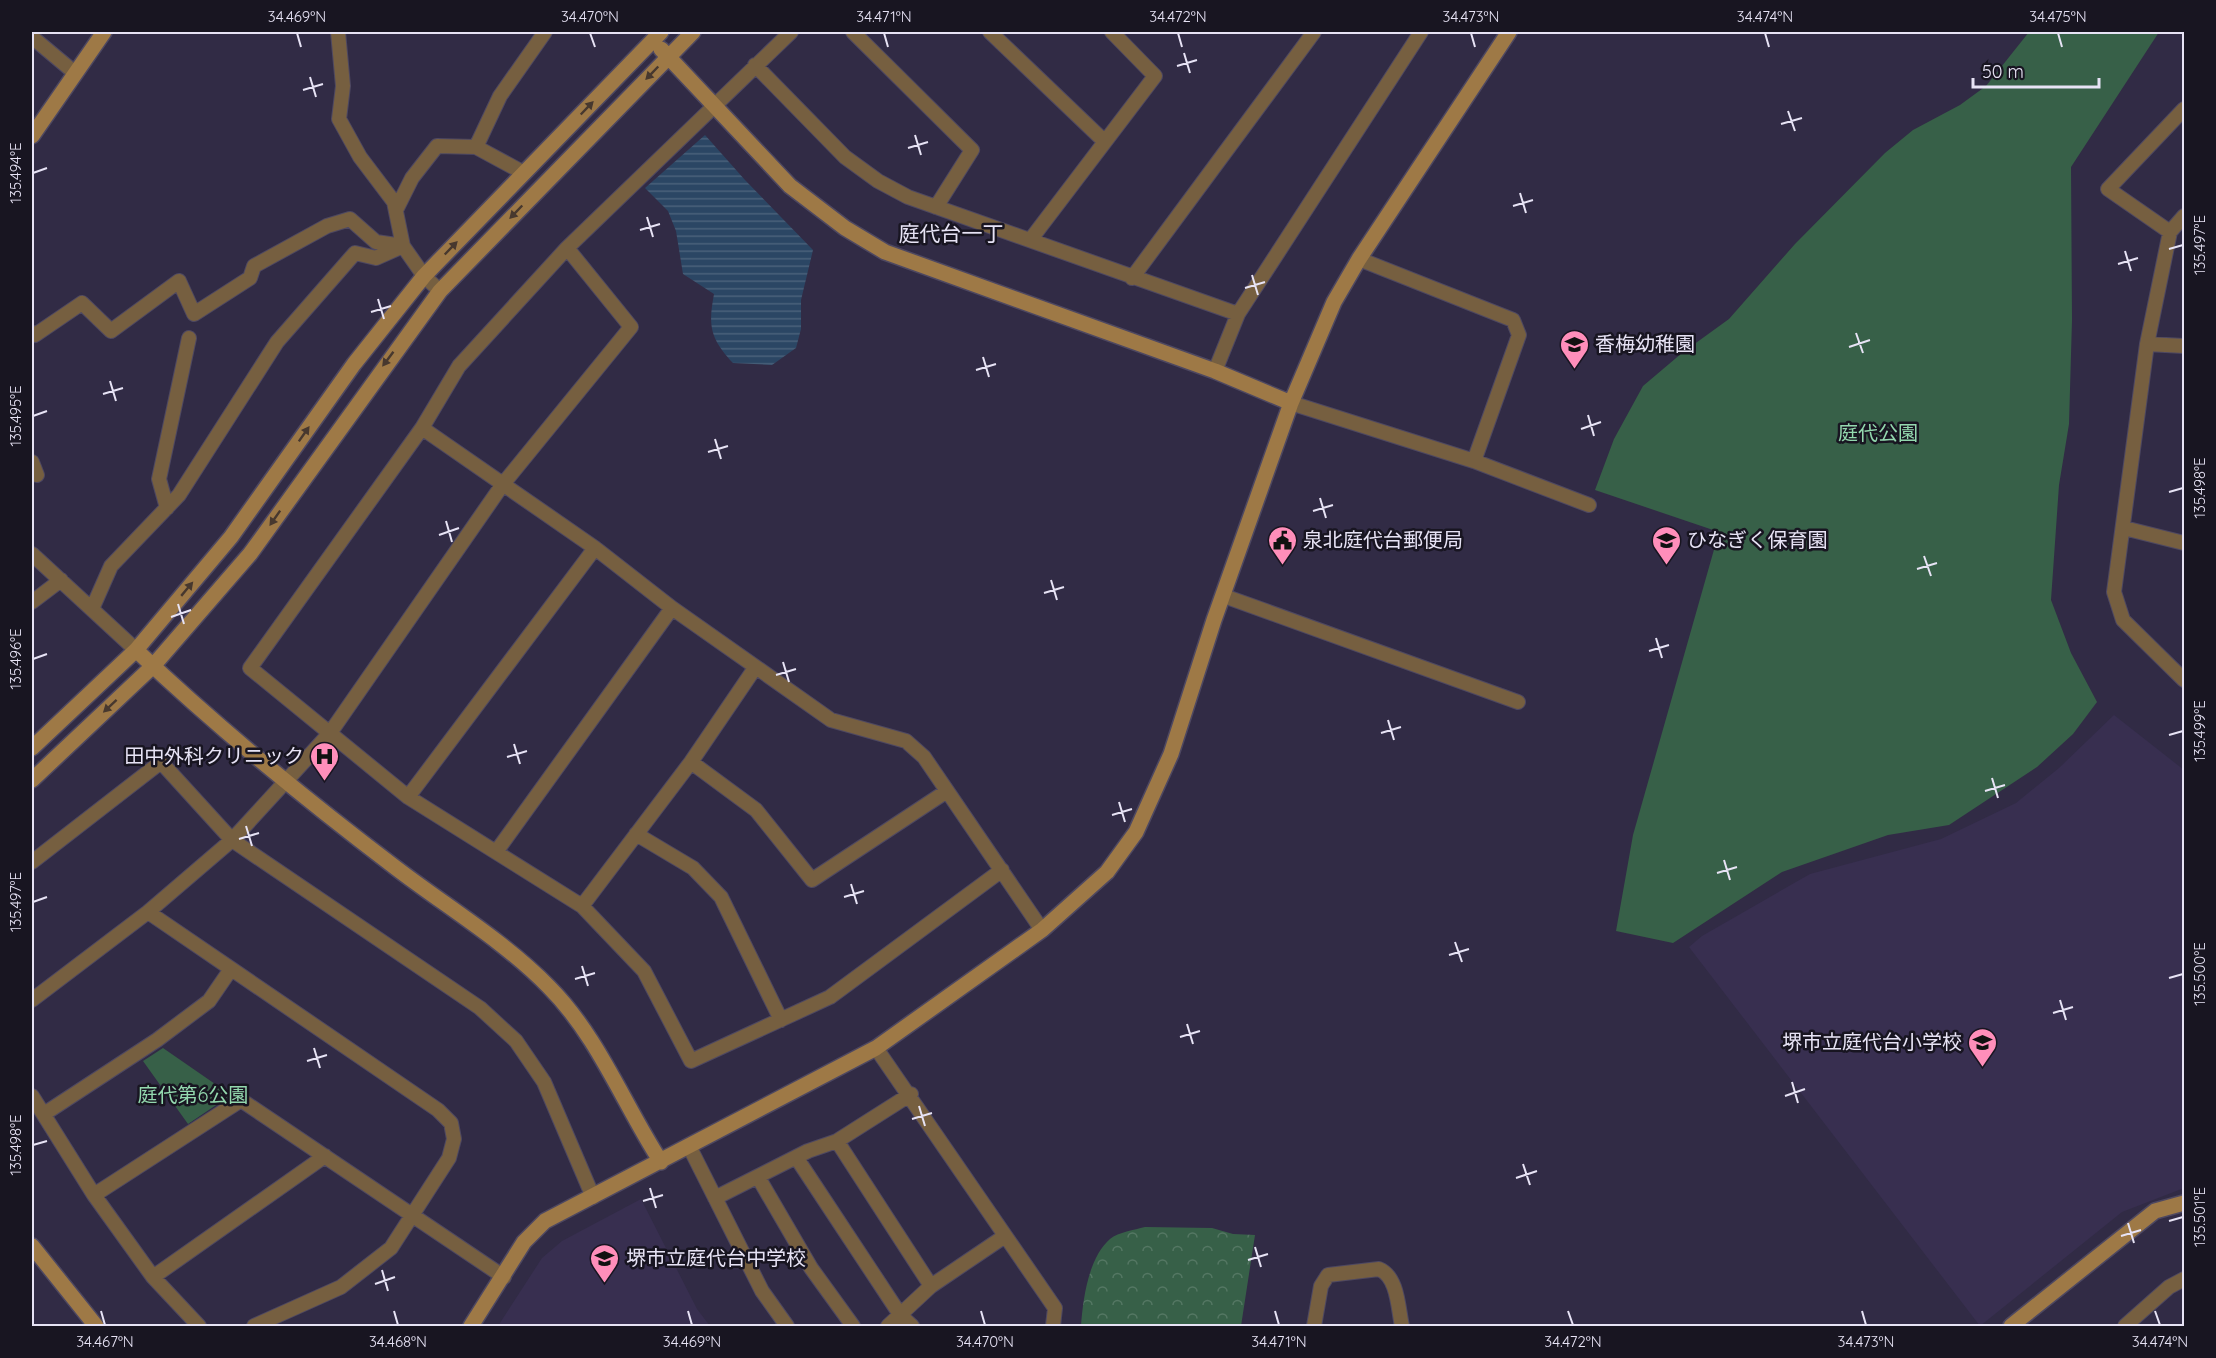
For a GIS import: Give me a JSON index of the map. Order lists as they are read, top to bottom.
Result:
{
  "districts": ["庭代台一丁"],
  "parks": ["庭代公園", "庭代第6公園"],
  "places": {
    "school or university": [
      "香梅幼稚園",
      "ひなぎく保育園",
      "堺市立庭代台小学校",
      "堺市立庭代台中学校"
    ],
    "public building": ["泉北庭代台郵便局"],
    "hospital": ["田中外科クリニック"]
  },
  "scale_bar": "50 m",
  "coordinates": [
    "34.469°N",
    "34.470°N",
    "34.471°N",
    "34.472°N",
    "34.473°N",
    "34.474°N",
    "34.475°N",
    "135.494°E",
    "135.497°E",
    "135.495°E",
    "135.498°E",
    "135.496°E",
    "135.499°E",
    "135.500°E",
    "135.501°E",
    "34.467°N",
    "34.468°N"
  ]
}
